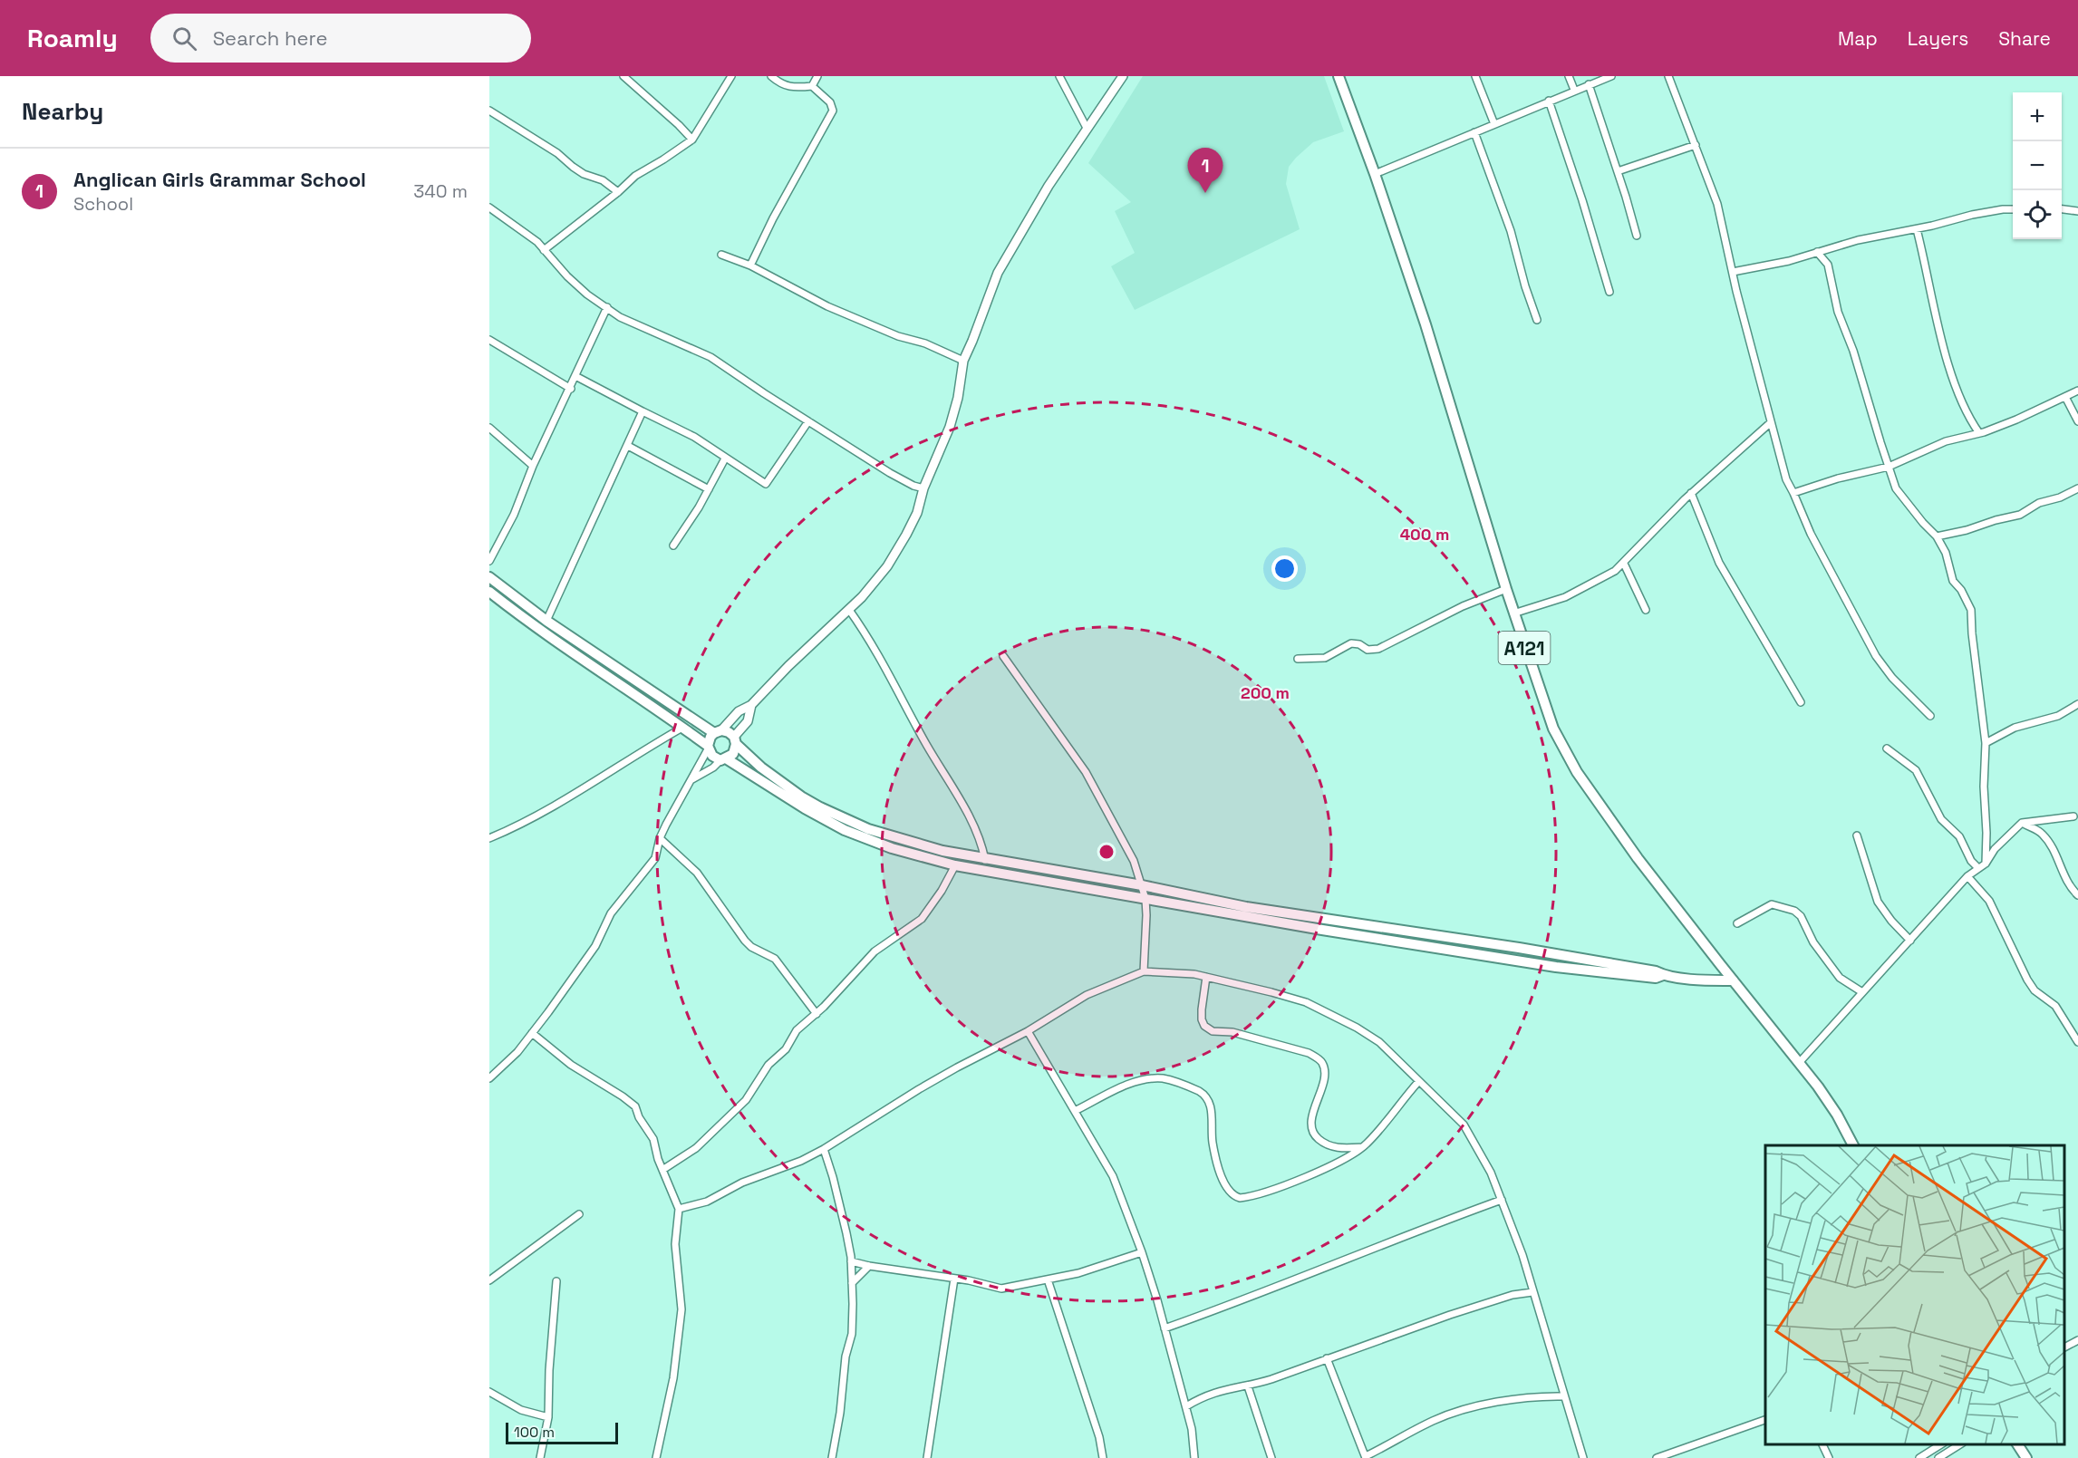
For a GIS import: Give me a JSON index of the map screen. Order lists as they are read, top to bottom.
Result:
{
  "streets": {
    "main road": ["A121"]
  },
  "scale_bar": "100 m",
  "page": {
    "header": "Roamly",
    "search": "Search here",
    "nav": ["Map", "Layers", "Share"],
    "heading": "Nearby",
    "map_buttons": ["+", "−"],
    "list": [
      {
        "mark": "1",
        "name": "Anglican Girls Grammar School",
        "note": "School",
        "value": "340 m"
      }
    ],
    "pins": "1",
    "scale": "100 m"
  },
  "rings": ["400 m", "200 m"]
}
